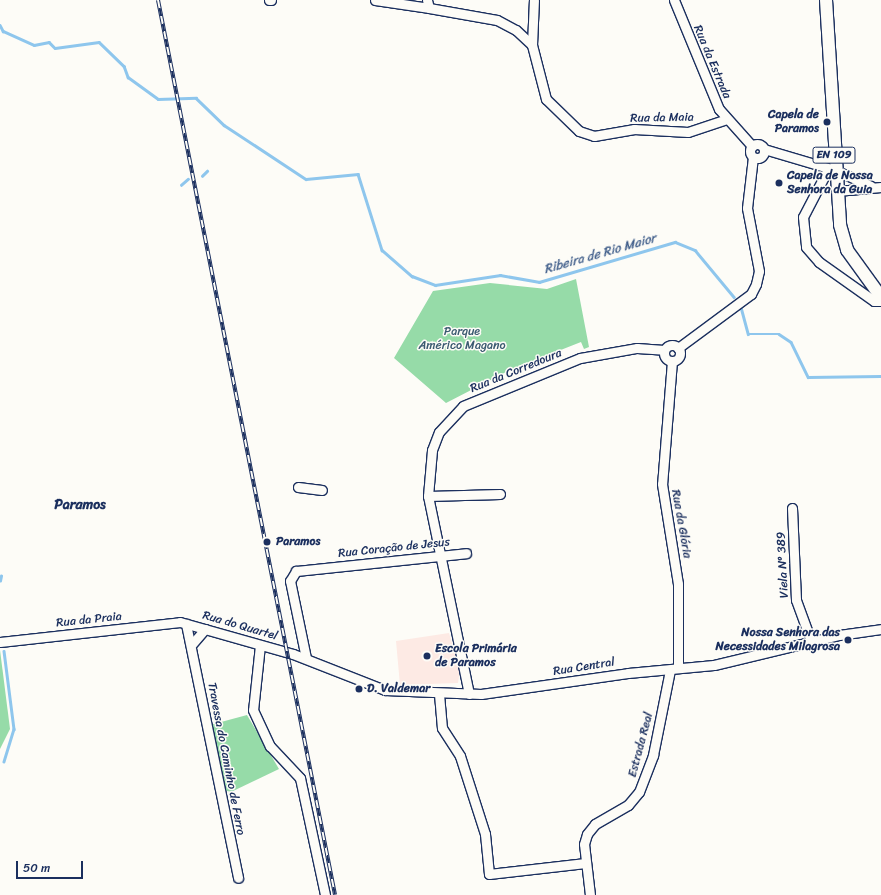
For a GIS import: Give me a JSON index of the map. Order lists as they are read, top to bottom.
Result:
{
  "streets": {
    "main road": ["EN 109"],
    "street": [
      "Rua da Estrada",
      "Rua da Maia",
      "Rua da Corredoura",
      "Rua da Glória",
      "Rua Coração de Jesus",
      "Viela Nº 389",
      "Rua da Praia",
      "Rua do Quartel",
      "Rua Central",
      "Estrada Real",
      "Travessa do Caminho de Ferro"
    ]
  },
  "crossings": [
    ["Rua da Estrada", "Rua da Maia"],
    ["Rua da Corredoura", "Rua da Glória"],
    ["Rua da Corredoura", "Rua Coração de Jesus"],
    ["Rua da Corredoura", "Rua Central"],
    ["Rua da Glória", "Rua Central"],
    ["Rua da Glória", "Estrada Real"],
    ["Rua Coração de Jesus", "Rua Central"],
    ["Viela Nº 389", "Rua Central"],
    ["Rua da Praia", "Rua do Quartel"],
    ["Rua da Praia", "Travessa do Caminho de Ferro"],
    ["Rua do Quartel", "Rua Central"],
    ["Rua do Quartel", "Travessa do Caminho de Ferro"],
    ["Rua Central", "Estrada Real"]
  ],
  "districts": ["Paramos"],
  "water": ["Ribeira de Rio Maior"],
  "parks": ["Parque Américo Magano"],
  "places": [
    "Capela de Paramos",
    "Capela de Nossa Senhora da Guia",
    "Paramos",
    "Nossa Senhora das Necessidades Milagrosa",
    "Escola Primária de Paramos",
    "D. Valdemar"
  ],
  "scale_bar": "50 m"
}
